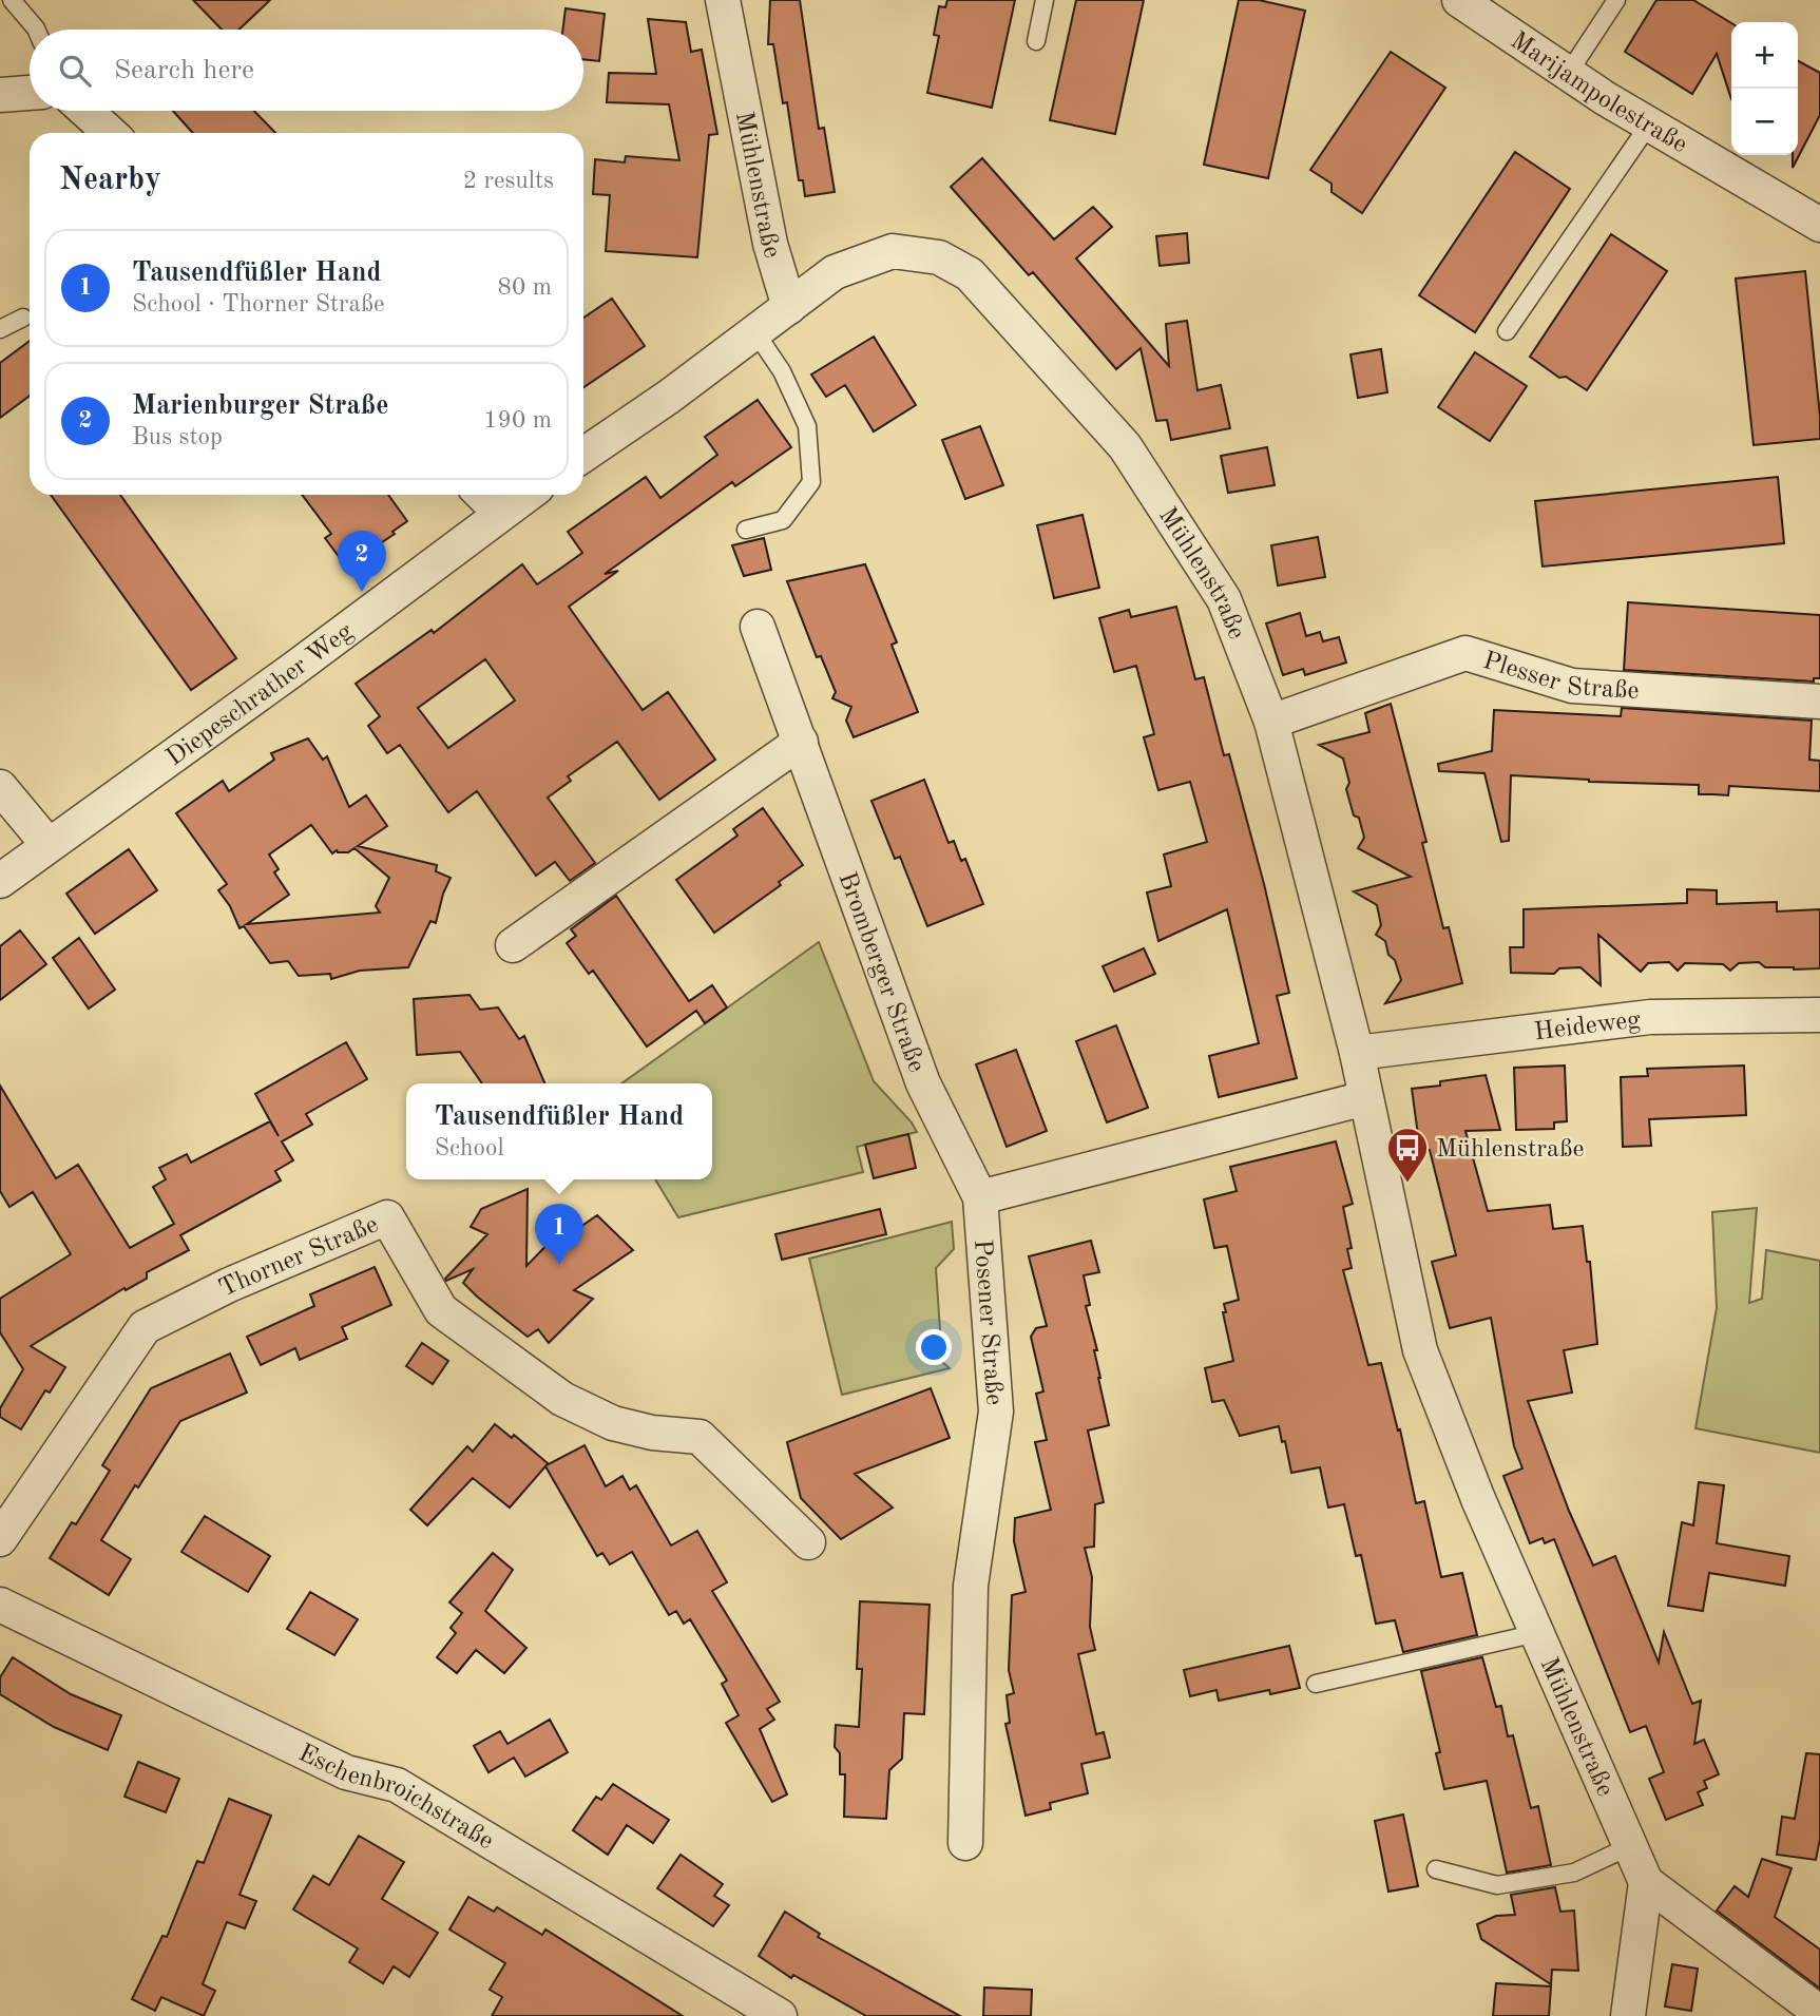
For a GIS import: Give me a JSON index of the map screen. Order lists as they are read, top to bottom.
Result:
{
  "streets": {
    "street": [
      "Marijampolestraße",
      "Mühlenstraße",
      "Plesser Straße",
      "Diepeschrather Weg",
      "Bromberger Straße",
      "Heideweg",
      "Thorner Straße",
      "Posener Straße",
      "Eschenbroichstraße"
    ]
  },
  "crossings": [
    ["Mühlenstraße", "Plesser Straße"],
    ["Mühlenstraße", "Heideweg"],
    ["Bromberger Straße", "Posener Straße"]
  ],
  "places": {
    "bus stop": ["Mühlenstraße"]
  },
  "page": {
    "map_buttons": ["+", "−"],
    "search": "Search here",
    "heading": ["Nearby", "2 results"],
    "list": [
      {
        "mark": "1",
        "name": "Tausendfüßler Hand",
        "note": "School · Thorner Straße",
        "value": "80 m"
      },
      {
        "mark": "2",
        "name": "Marienburger Straße",
        "note": "Bus stop",
        "value": "190 m"
      }
    ],
    "pins": ["2", "1"],
    "popup": ["Tausendfüßler Hand", "School"]
  }
}
